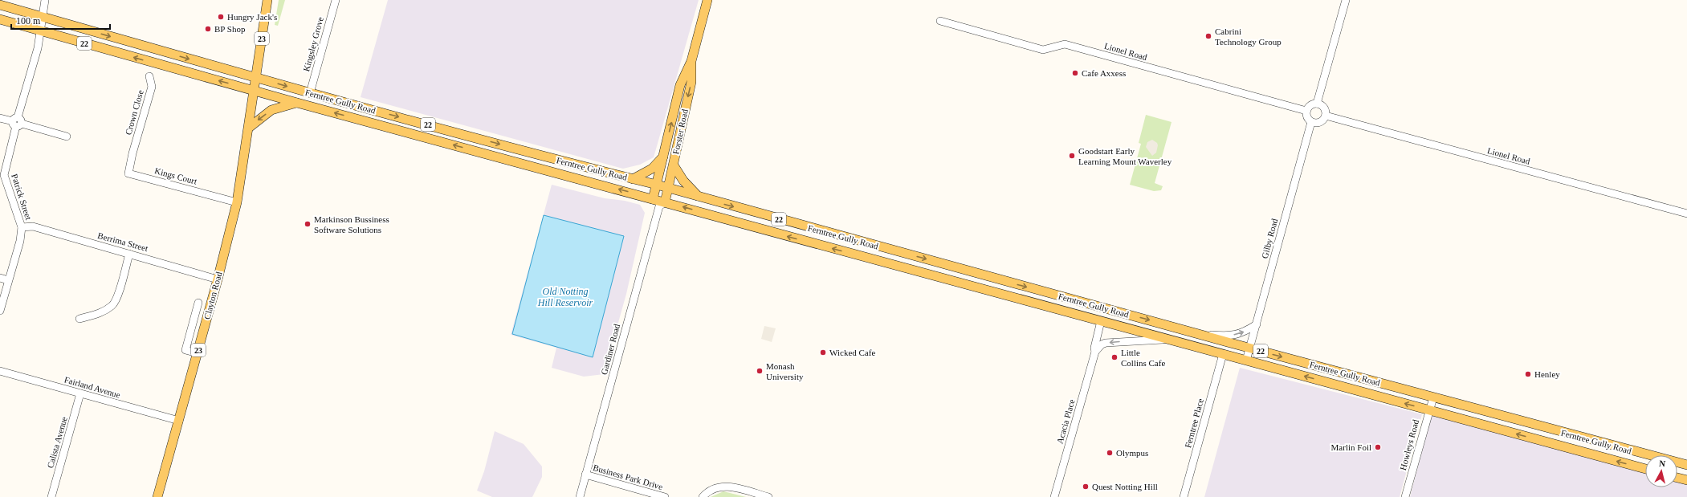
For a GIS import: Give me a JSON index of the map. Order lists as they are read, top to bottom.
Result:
{
  "streets": {
    "main road": [
      "23",
      "22",
      "Ferntree Gully Road",
      "Forster Road",
      "Clayton Road"
    ],
    "street": [
      "Kingsley Grove",
      "Lionel Road",
      "Crown Close",
      "Kings Court",
      "Patrick Street",
      "Gilby Road",
      "Berrima Street",
      "Gardiner Road",
      "Fairland Avenue",
      "Acacia Place",
      "Ferntree Place",
      "Calista Avenue",
      "Howleys Road",
      "Business Park Drive"
    ]
  },
  "crossings": [
    ["23", "Ferntree Gully Road"],
    ["23", "Clayton Road"],
    ["Kingsley Grove", "Ferntree Gully Road"],
    ["Lionel Road", "Gilby Road"],
    ["Ferntree Gully Road", "Forster Road"],
    ["Ferntree Gully Road", "Patrick Street"],
    ["Ferntree Gully Road", "Gilby Road"],
    ["Ferntree Gully Road", "Clayton Road"],
    ["Ferntree Gully Road", "Gardiner Road"],
    ["Ferntree Gully Road", "Acacia Place"],
    ["Ferntree Gully Road", "Ferntree Place"],
    ["Ferntree Gully Road", "Howleys Road"],
    ["Crown Close", "Kings Court"],
    ["Forster Road", "Gardiner Road"],
    ["Kings Court", "Clayton Road"],
    ["Patrick Street", "Berrima Street"],
    ["Berrima Street", "Clayton Road"],
    ["Clayton Road", "Fairland Avenue"],
    ["Gardiner Road", "Business Park Drive"],
    ["Fairland Avenue", "Calista Avenue"]
  ],
  "water": ["Old Notting Hill Reservoir"],
  "places": [
    "Hungry Jack's",
    "BP Shop",
    "Cabrini Technology Group",
    "Cafe Axxess",
    "Goodstart Early Learning Mount Waverley",
    "Markinson Bussiness Software Solutions",
    "Wicked Cafe",
    "Little Collins Cafe",
    "Monash University",
    "Henley",
    "Marlin Foil",
    "Olympus",
    "Quest Notting Hill"
  ],
  "scale_bar": "100 m",
  "north": "top"
}
